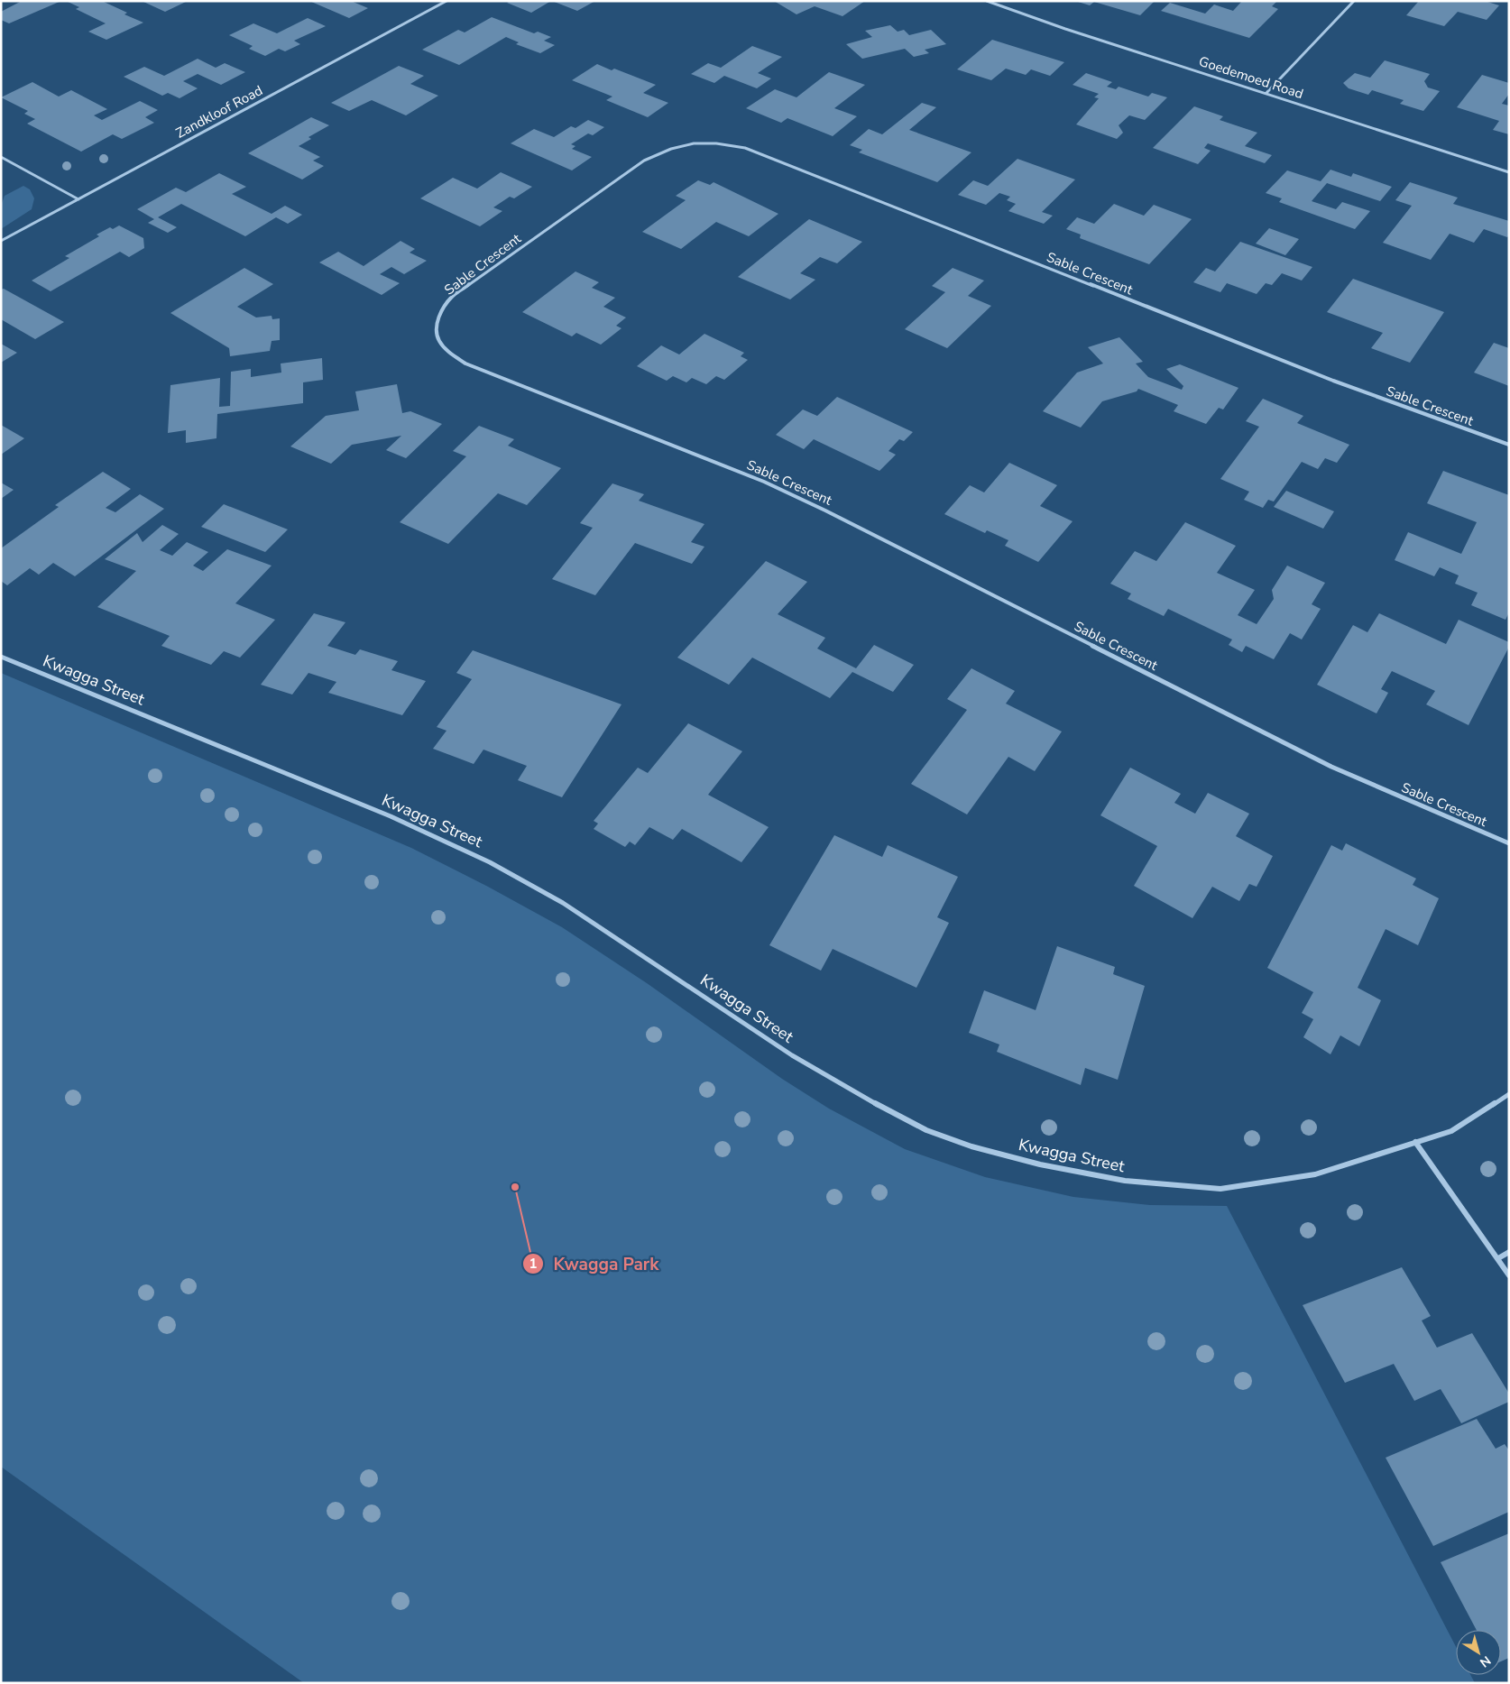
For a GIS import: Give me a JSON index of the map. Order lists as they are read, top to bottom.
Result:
{
  "streets": {
    "street": [
      "Goedemoed Road",
      "Zandkloof Road",
      "Sable Crescent",
      "Kwagga Street"
    ]
  },
  "places": ["Kwagga Park"],
  "north": "bottom right"
}
